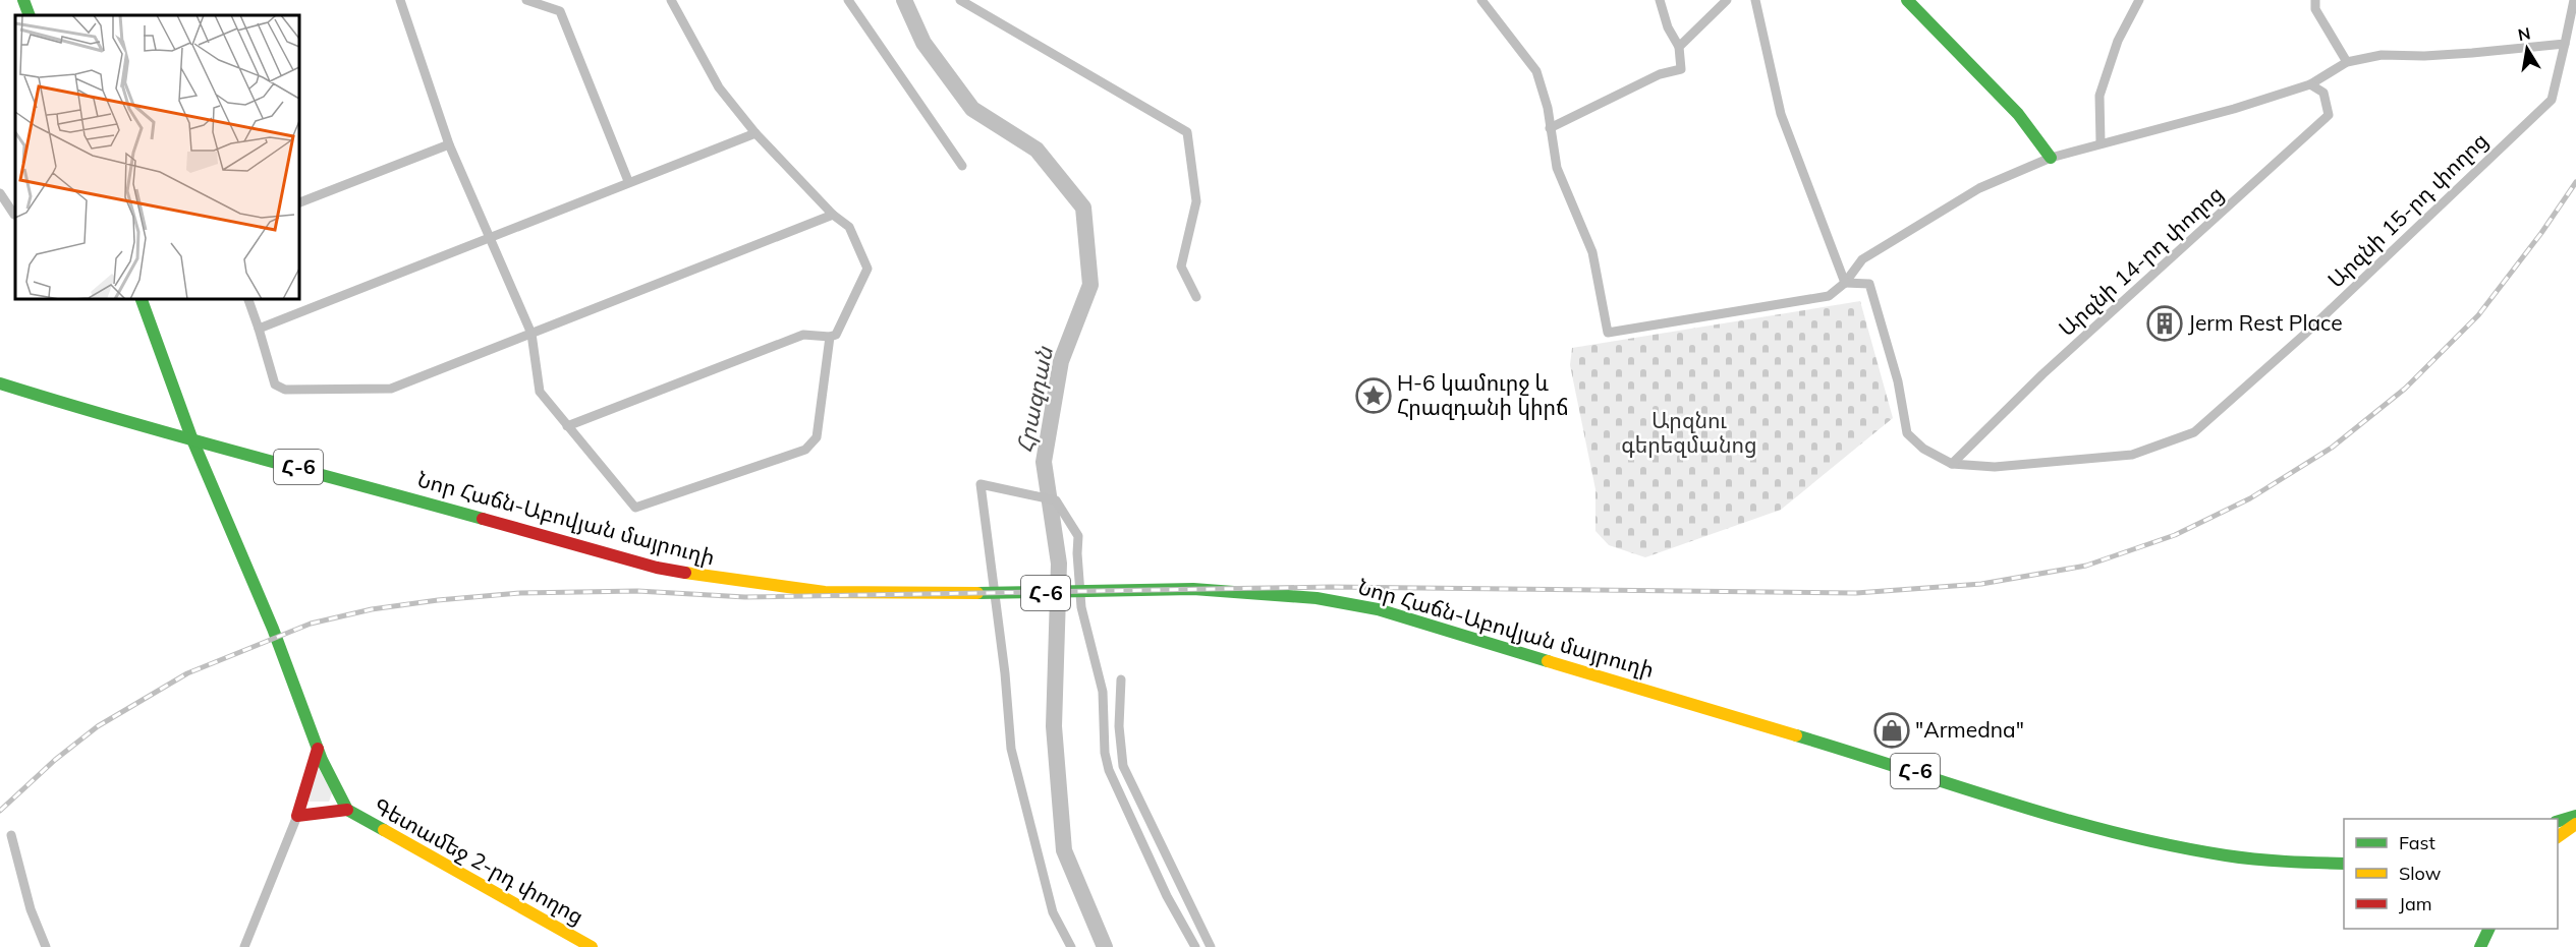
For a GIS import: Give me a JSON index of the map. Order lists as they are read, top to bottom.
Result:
{
  "streets": {
    "main road": ["Հ-6", "Նոր Հաճն-Աբովյան մայրուղի", "Գետամեջ 2-րդ փողոց"],
    "street": ["Արզնի 15-րդ փողոց", "Արզնի 14-րդ փողոց"]
  },
  "crossings": [
    ["Արզնի 15-րդ փողոց", "Արզնի 14-րդ փողոց"],
    ["Նոր Հաճն-Աբովյան մայրուղի", "Գետամեջ 2-րդ փողոց"]
  ],
  "water": ["Հրազդան"],
  "parks": ["Արզնու գերեզմանոց"],
  "places": {
    "building": ["Jerm Rest Place"],
    "place": ["H-6 կամուրջ և Հրազդանի կիրճ"],
    "shop": ["\"Armedna\""]
  },
  "legend": ["Fast", "Slow", "Jam"],
  "north": "top"
}
